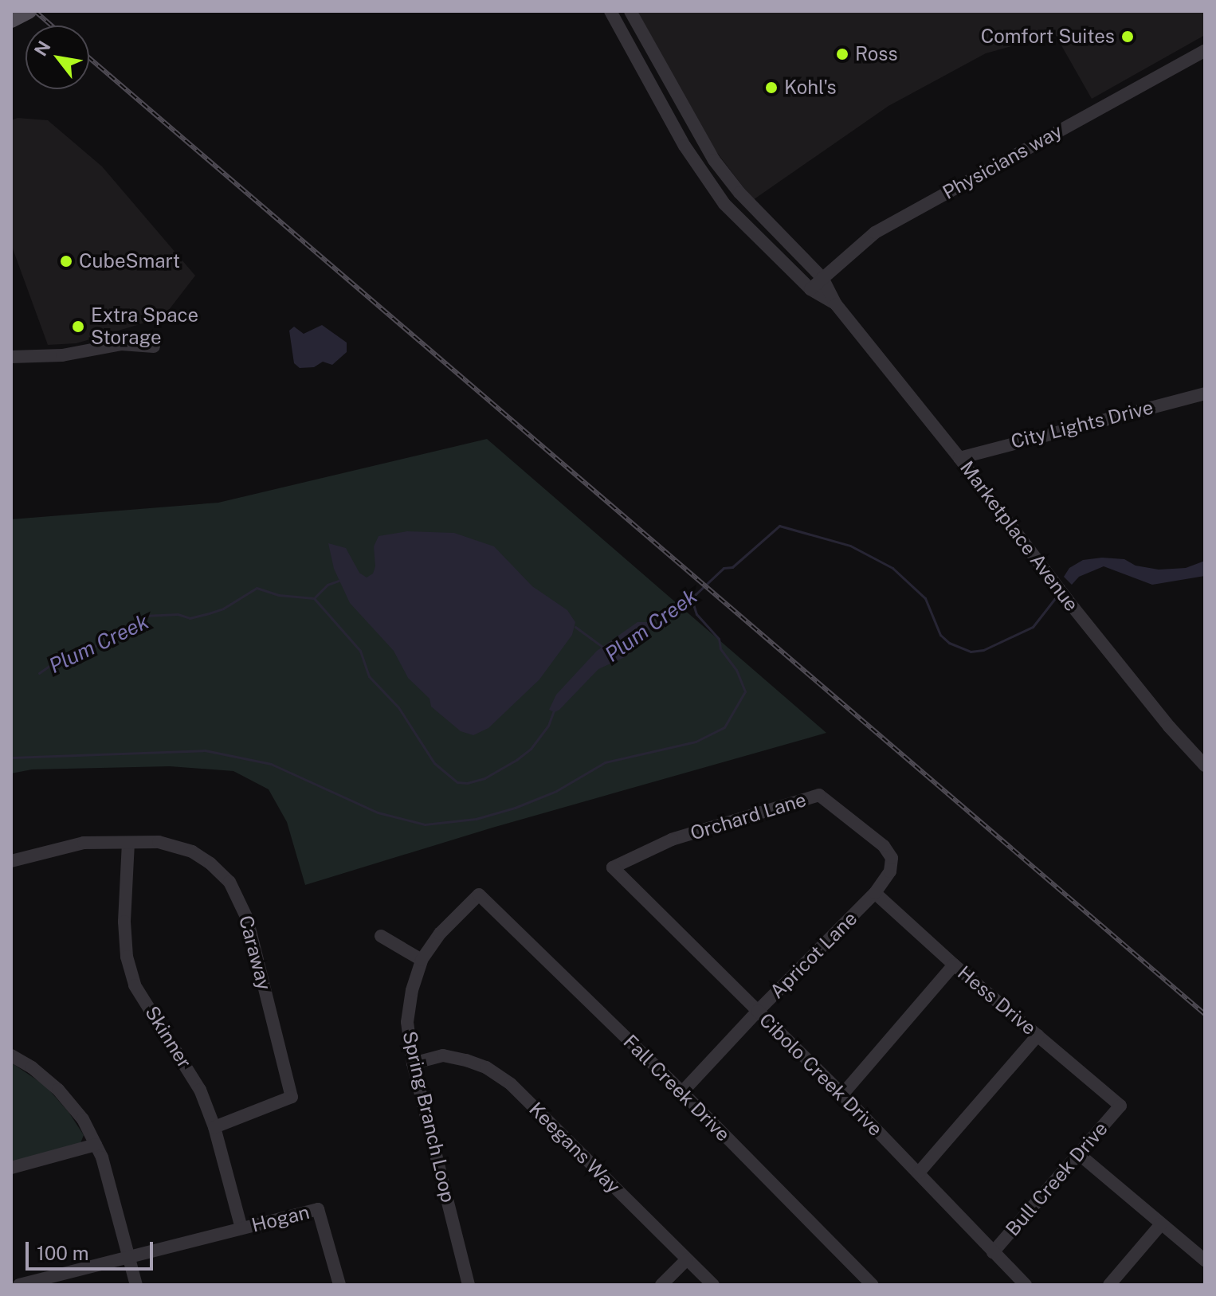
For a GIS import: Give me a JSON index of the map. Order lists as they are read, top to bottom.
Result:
{
  "streets": {
    "street": [
      "Physicians way",
      "City Lights Drive",
      "Marketplace Avenue",
      "Orchard Lane",
      "Caraway",
      "Apricot Lane",
      "Hess Drive",
      "Skinner",
      "Cibolo Creek Drive",
      "Fall Creek Drive",
      "Spring Branch Loop",
      "Keegans Way",
      "Bull Creek Drive",
      "Hogan"
    ]
  },
  "crossings": [
    ["Physicians way", "Marketplace Avenue"],
    ["City Lights Drive", "Marketplace Avenue"],
    ["Orchard Lane", "Apricot Lane"],
    ["Orchard Lane", "Cibolo Creek Drive"],
    ["Caraway", "Skinner"],
    ["Apricot Lane", "Hess Drive"],
    ["Apricot Lane", "Cibolo Creek Drive"],
    ["Apricot Lane", "Fall Creek Drive"],
    ["Hess Drive", "Bull Creek Drive"],
    ["Skinner", "Hogan"],
    ["Cibolo Creek Drive", "Bull Creek Drive"],
    ["Fall Creek Drive", "Spring Branch Loop"],
    ["Spring Branch Loop", "Keegans Way"]
  ],
  "water": ["Plum Creek"],
  "places": [
    "Comfort Suites",
    "Ross",
    "Kohl's",
    "CubeSmart",
    "Extra Space Storage"
  ],
  "scale_bar": "100 m",
  "north": "top left"
}
